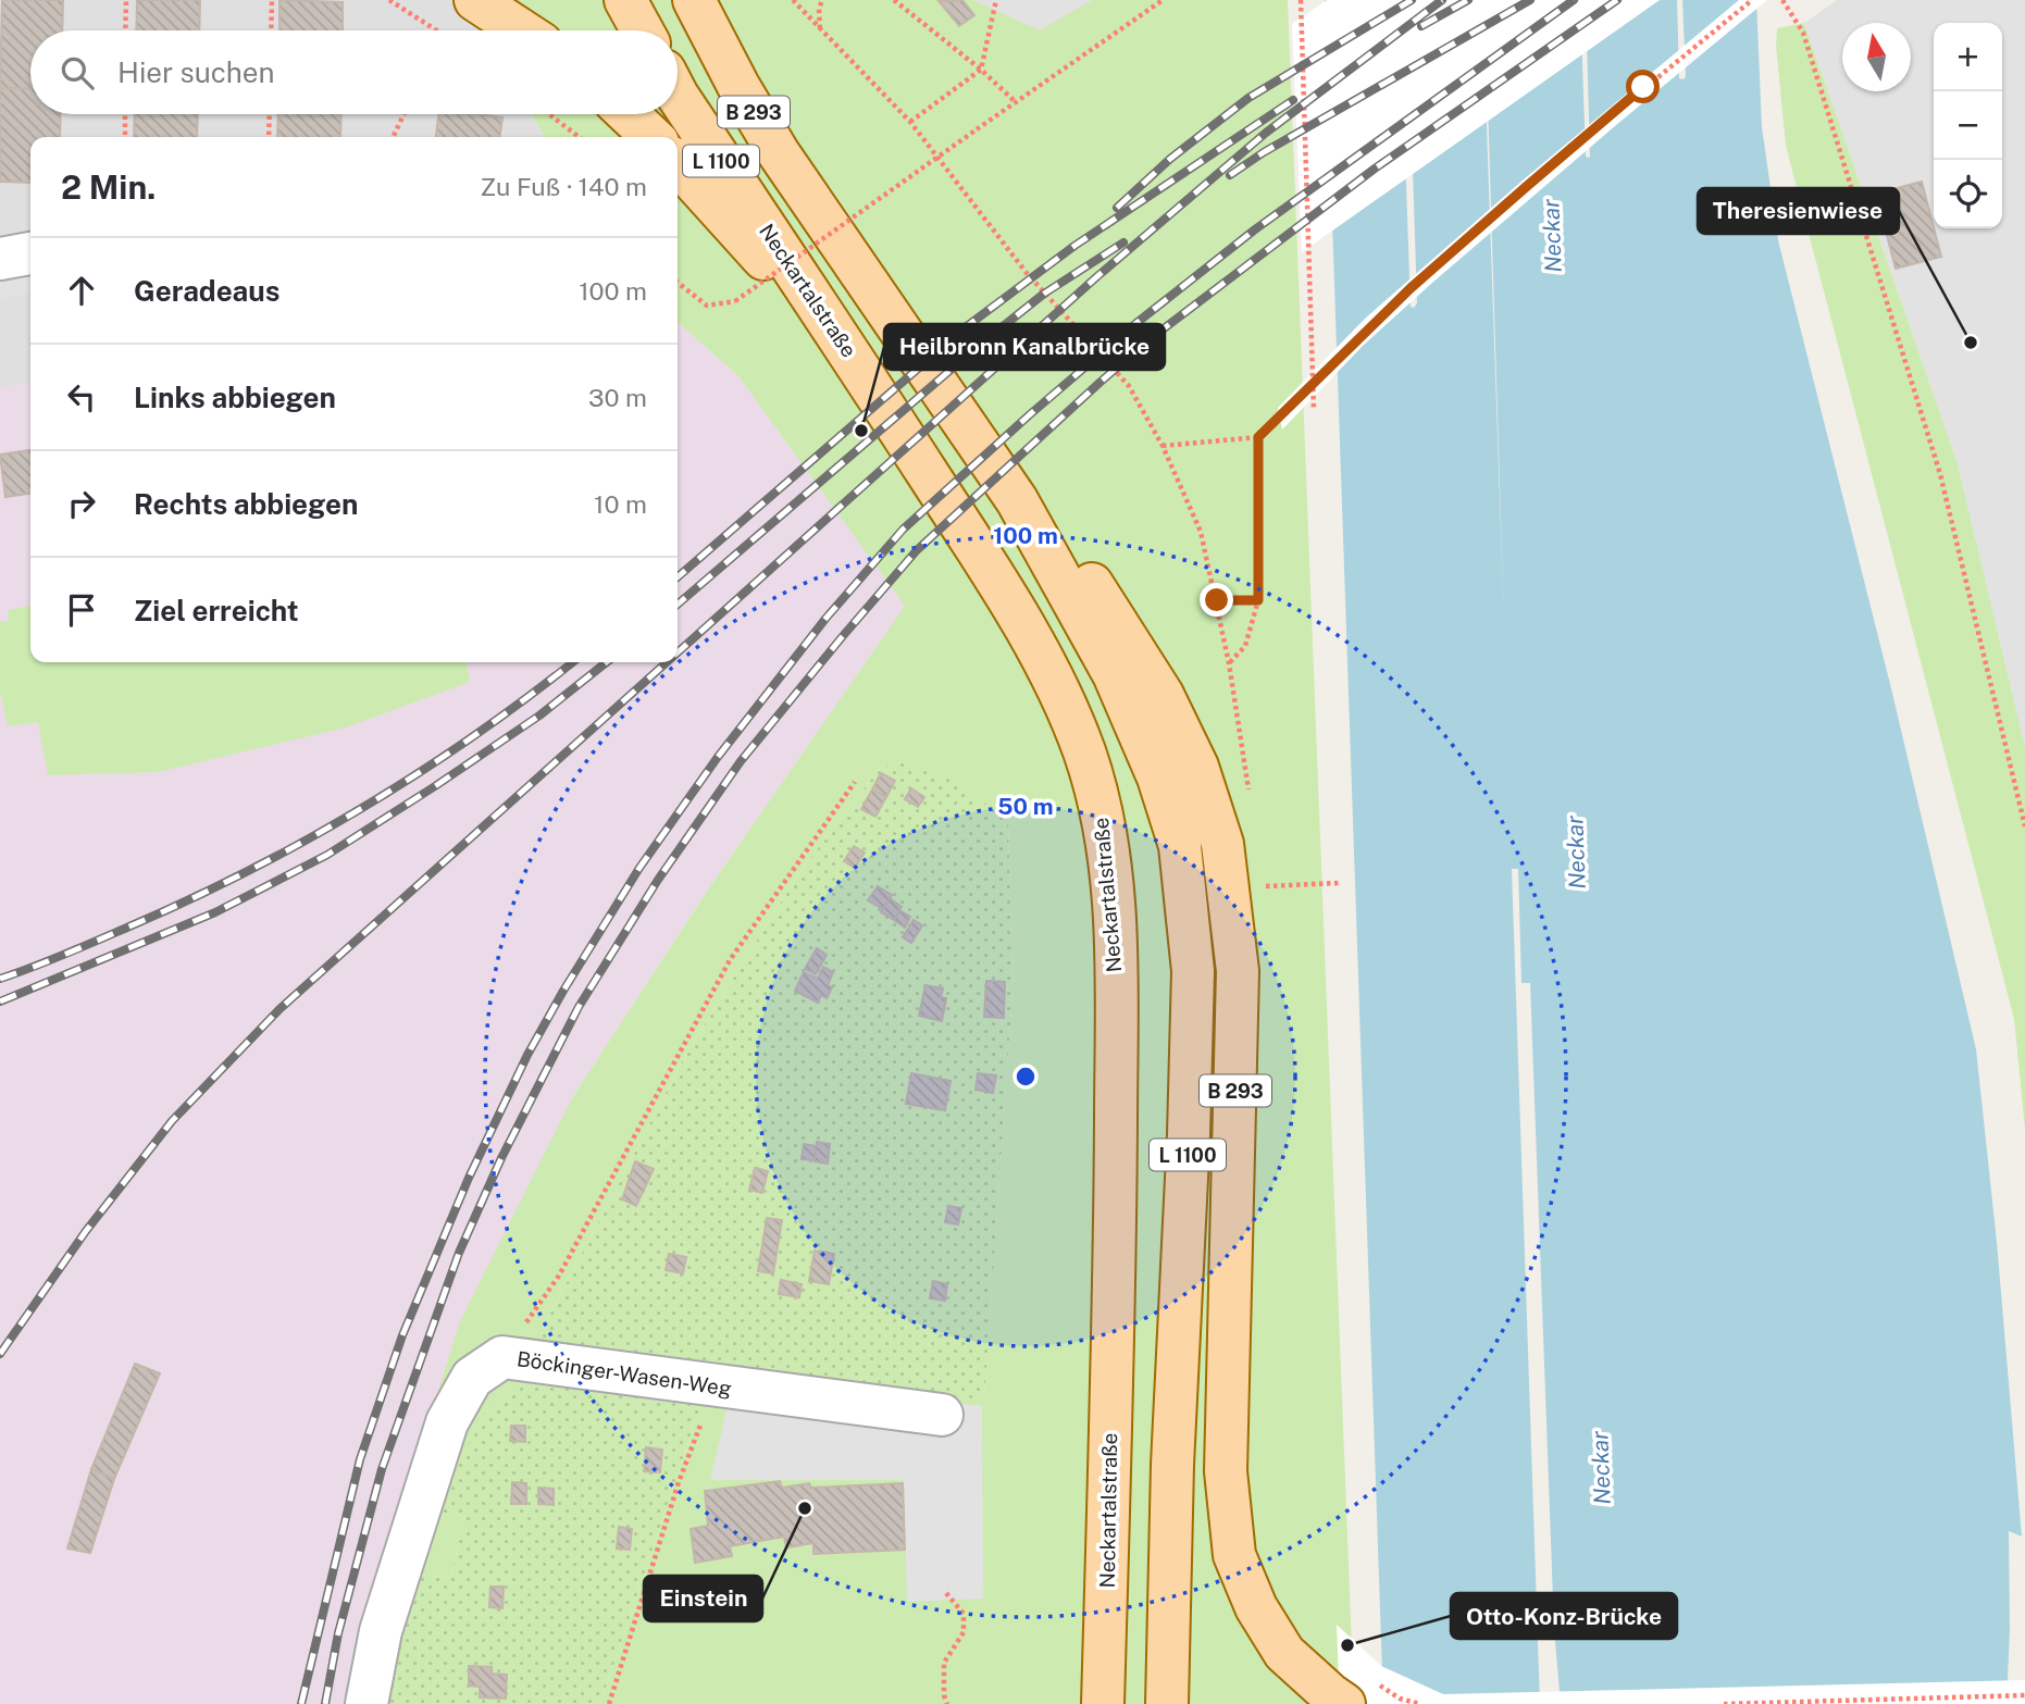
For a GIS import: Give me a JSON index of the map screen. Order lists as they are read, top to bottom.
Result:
{
  "streets": {
    "main road": ["B 293", "L 1100", "Neckartalstraße"],
    "street": ["Böckinger-Wasen-Weg"]
  },
  "crossings": [
    ["B 293", "L 1100"]
  ],
  "water": ["Neckar"],
  "places": [
    "Theresienwiese",
    "Heilbronn Kanalbrücke",
    "Einstein",
    "Otto-Konz-Brücke"
  ],
  "north": "top",
  "page": {
    "map_buttons": ["+", "−"],
    "search": "Hier suchen",
    "heading": ["2 Min.", "Zu Fuß · 140 m"],
    "list": [
      ["Geradeaus", "100 m"],
      ["Links abbiegen", "30 m"],
      ["Rechts abbiegen", "10 m"],
      "Ziel erreicht"
    ]
  },
  "rings": ["100 m", "50 m"]
}
